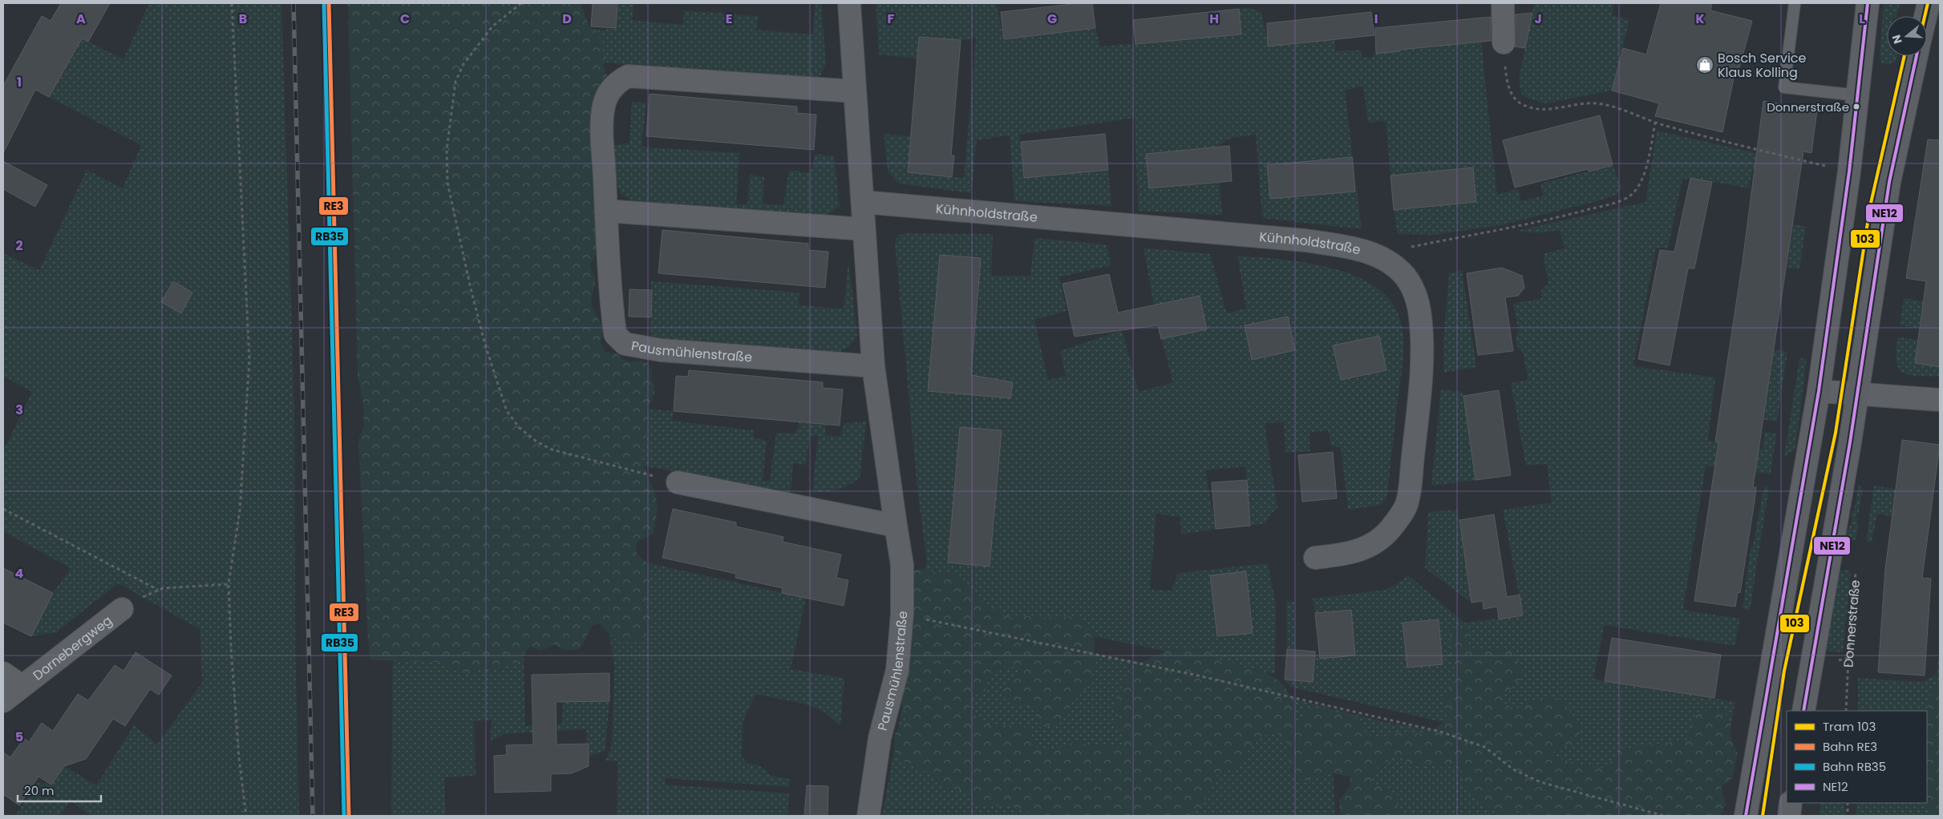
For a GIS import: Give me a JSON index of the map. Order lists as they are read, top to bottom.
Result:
{
  "streets": {
    "street": ["Kühnholdstraße", "Pausmühlenstraße", "Dornebergweg"],
    "path": ["Donnerstraße"]
  },
  "crossings": [
    ["Kühnholdstraße", "Pausmühlenstraße"]
  ],
  "places": {
    "shop": ["Bosch Service Klaus Kolling"],
    "other": ["Donnerstraße"]
  },
  "lines": [
    "tram line 103",
    "rail line RE3",
    "rail line RB35",
    "transit line NE12"
  ],
  "legend": [
    "Tram 103",
    "Bahn RE3",
    "Bahn RB35",
    "NE12"
  ],
  "scale_bar": "20 m",
  "north": "left",
  "grid": {
    "columns": [
      "A",
      "B",
      "C",
      "D",
      "E",
      "F",
      "G",
      "H",
      "I",
      "J",
      "K",
      "L"
    ],
    "rows": [
      "1",
      "2",
      "3",
      "4",
      "5"
    ]
  }
}
